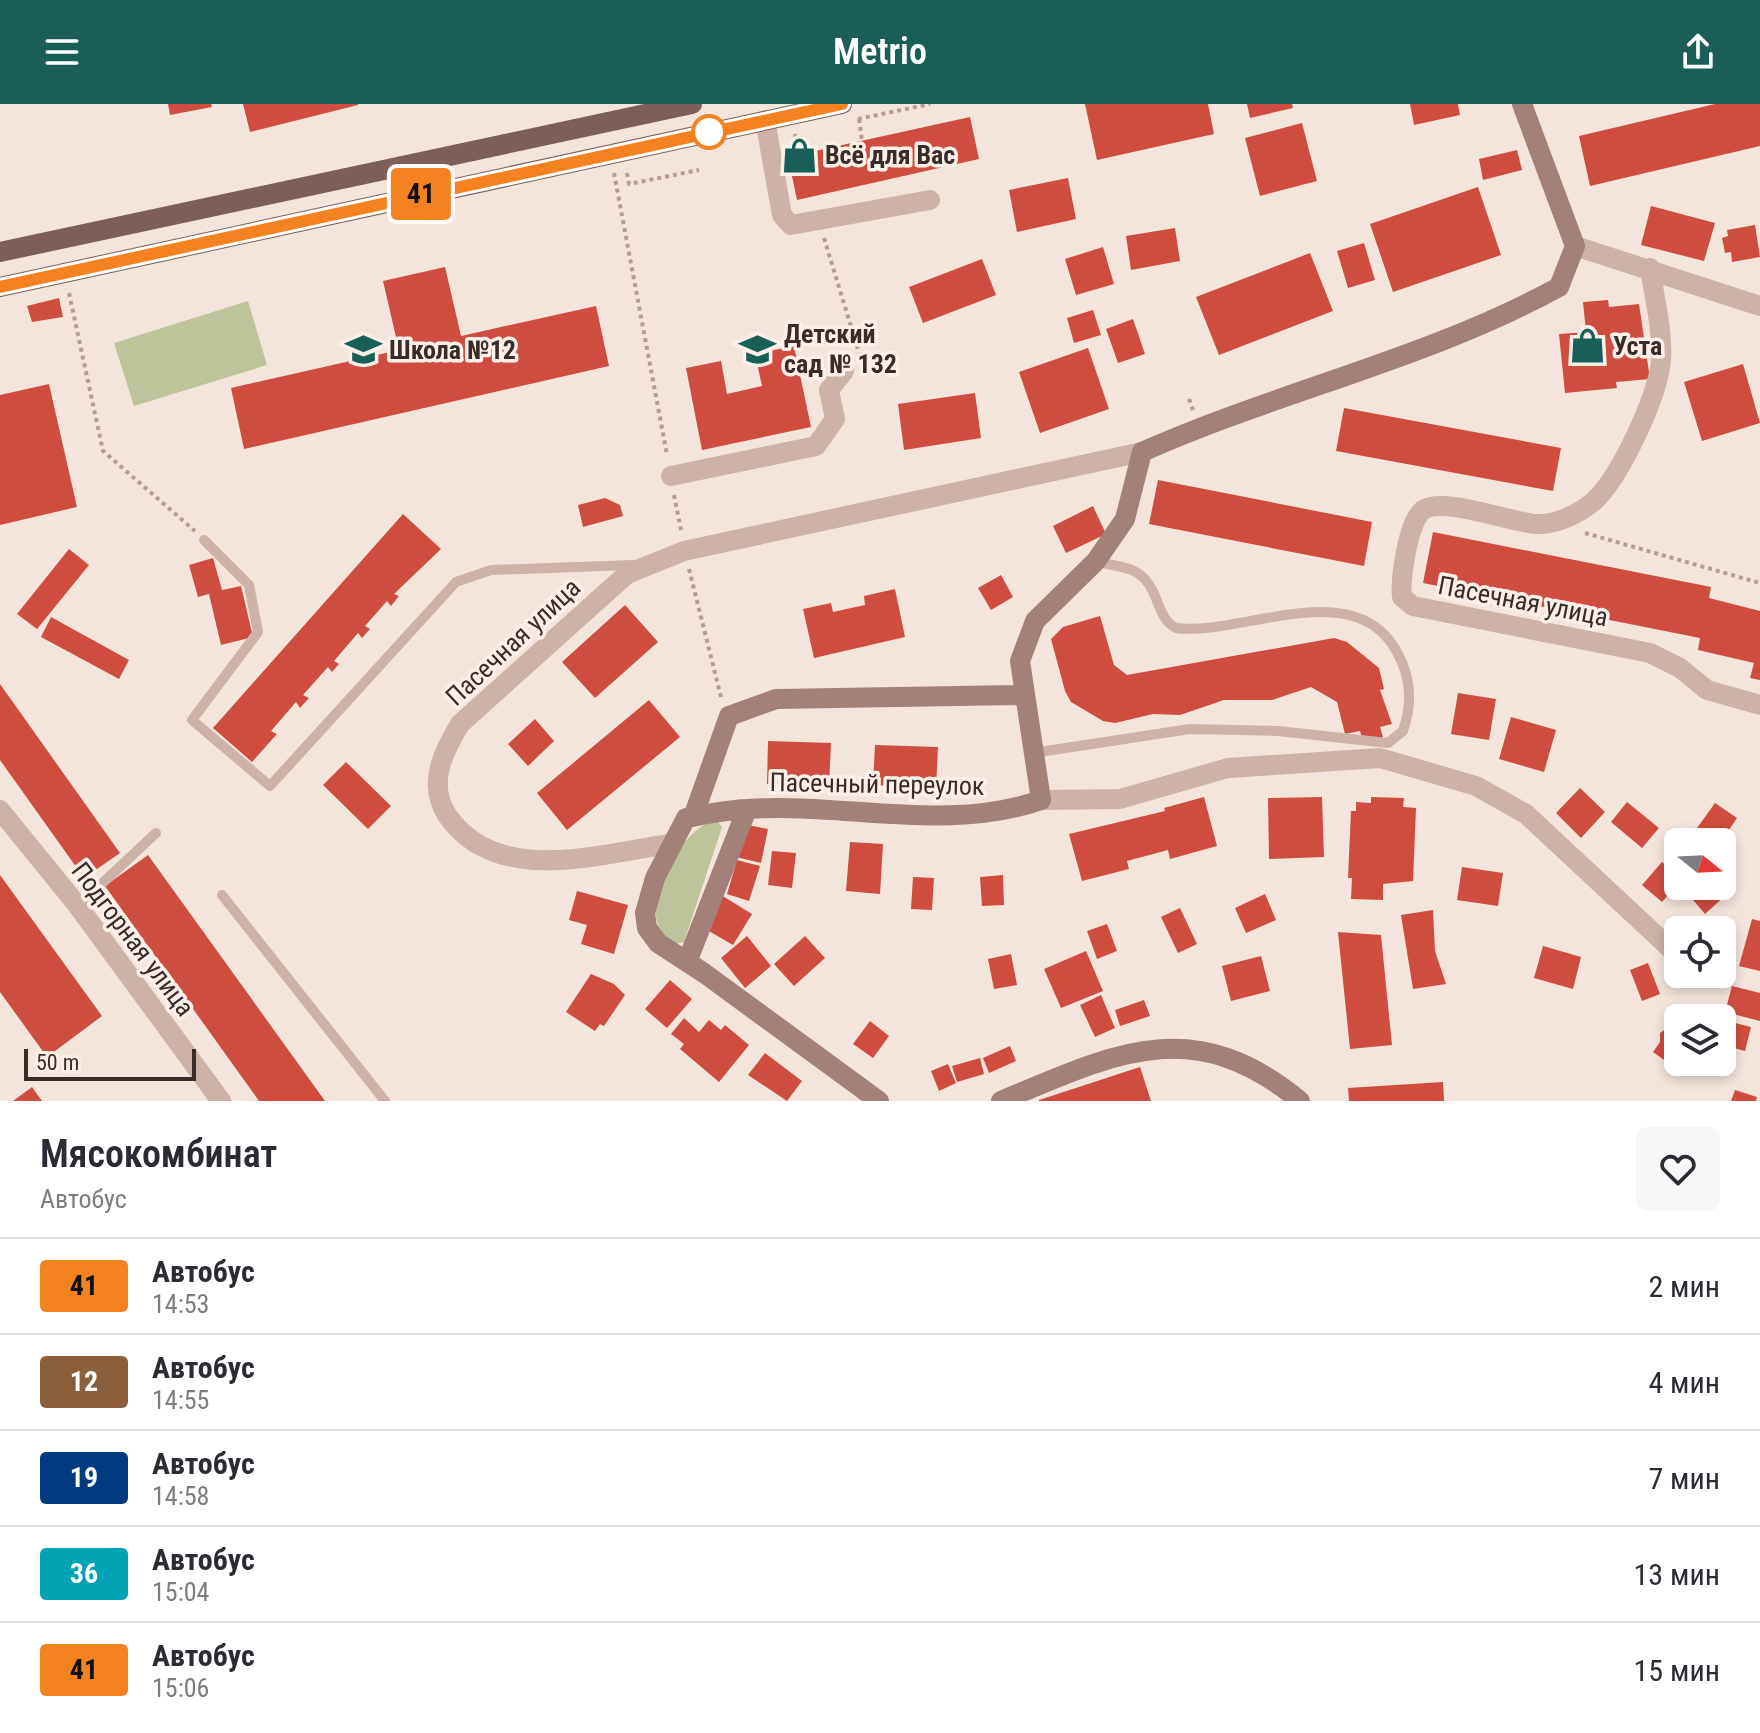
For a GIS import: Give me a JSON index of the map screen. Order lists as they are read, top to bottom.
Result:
{
  "streets": {
    "street": ["Пасечная улица", "Пасечный переулок", "Подгорная улица"]
  },
  "places": {
    "shop": ["Всё для Вас", "Уста"],
    "school or university": ["Детский сад № 132", "Школа №12"]
  },
  "lines": ["bus line 41"],
  "scale_bar": "50 m",
  "north": "right",
  "page": {
    "header": "Metrio",
    "on_map": "41",
    "scale": "50 m",
    "heading": ["Мясокомбинат", "Автобус"],
    "list": [
      {
        "mark": "41",
        "name": "Автобус",
        "note": "14:53",
        "value": "2 мин"
      },
      {
        "mark": "12",
        "name": "Автобус",
        "note": "14:55",
        "value": "4 мин"
      },
      {
        "mark": "19",
        "name": "Автобус",
        "note": "14:58",
        "value": "7 мин"
      },
      {
        "mark": "36",
        "name": "Автобус",
        "note": "15:04",
        "value": "13 мин"
      },
      {
        "mark": "41",
        "name": "Автобус",
        "note": "15:06",
        "value": "15 мин"
      }
    ]
  }
}
